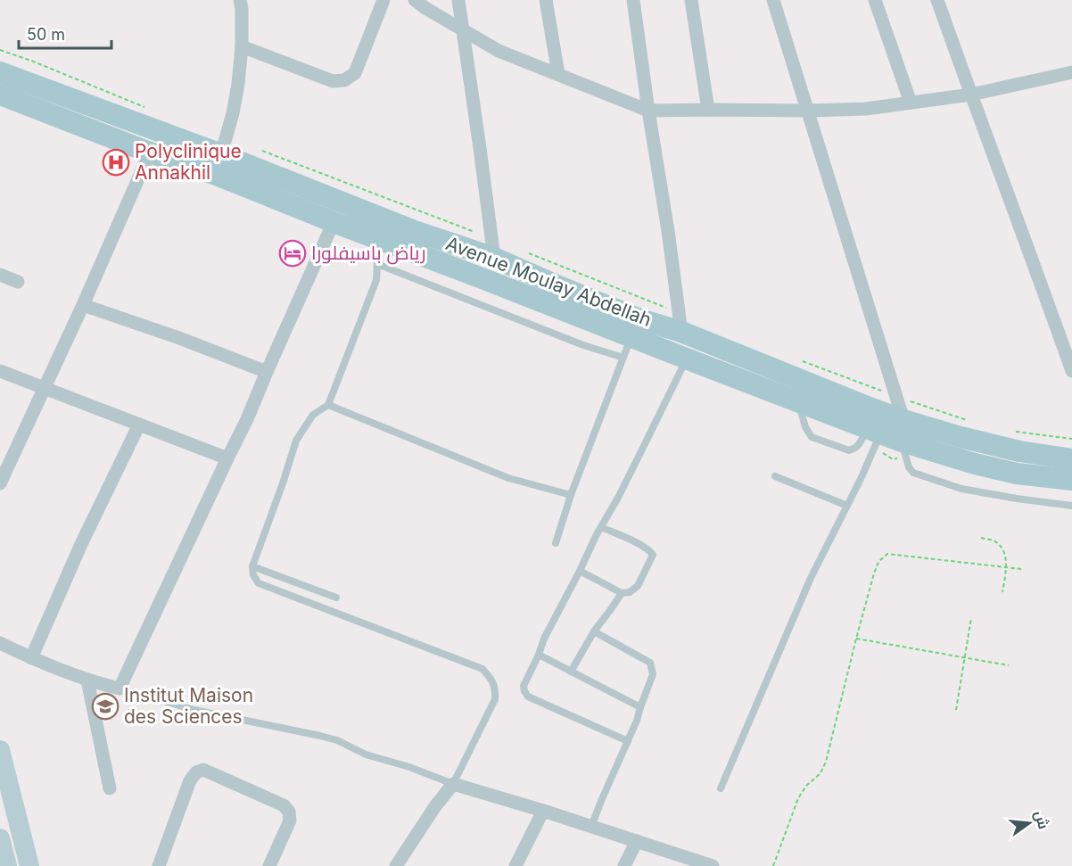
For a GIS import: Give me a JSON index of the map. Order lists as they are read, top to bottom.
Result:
{
  "streets": {
    "main road": ["Avenue Moulay Abdellah"]
  },
  "places": {
    "hospital": ["Polyclinique Annakhil"],
    "hotel": ["رياض باسيفلورا"],
    "school or university": ["Institut Maison des Sciences"]
  },
  "scale_bar": "50 m",
  "north": "right"
}
